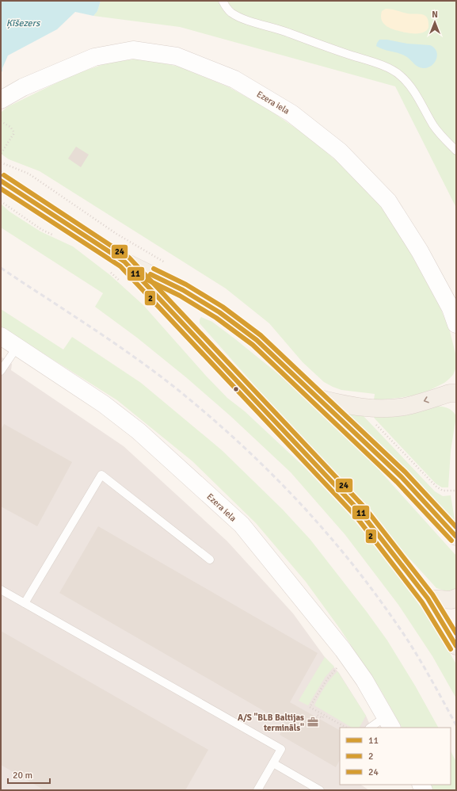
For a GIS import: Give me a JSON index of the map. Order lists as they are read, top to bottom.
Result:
{
  "streets": {
    "street": ["Ezera iela"]
  },
  "water": ["Ķīšezers"],
  "places": {
    "office": ["A/S \"BLB Baltijas termināls\""]
  },
  "lines": ["transit line 24", "transit line 11", "transit line 2"],
  "legend": ["11", "2", "24"],
  "scale_bar": "20 m",
  "north": "top"
}
